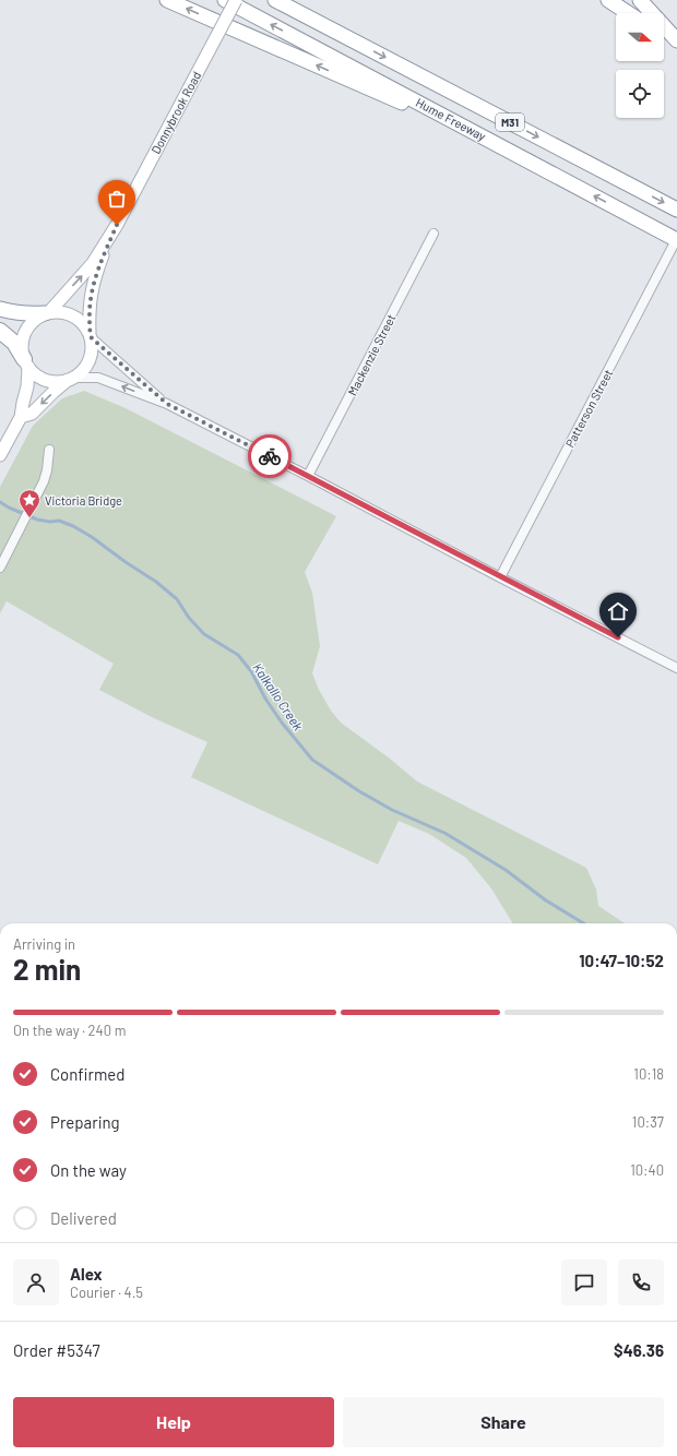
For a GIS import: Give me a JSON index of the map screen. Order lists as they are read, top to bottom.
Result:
{
  "streets": {
    "highway": ["Hume Freeway", "M31"],
    "main road": ["Donnybrook Road"],
    "street": ["Mackenzie Street", "Patterson Street"]
  },
  "crossings": [
    ["Hume Freeway", "Patterson Street"]
  ],
  "water": ["Kalkallo Creek"],
  "places": {
    "place": ["Victoria Bridge"]
  },
  "north": "right",
  "page": {
    "heading": ["2 min", "Arriving in", "10:47–10:52"],
    "panel": [
      "Alex",
      "Courier · 4.5",
      "Order #5347",
      "$46.36"
    ],
    "bar": "On the way · 240 m",
    "list": [
      ["Confirmed", "10:18"],
      ["Preparing", "10:37"],
      ["On the way", "10:40"],
      "Delivered"
    ],
    "buttons": ["Help", "Share"]
  }
}
